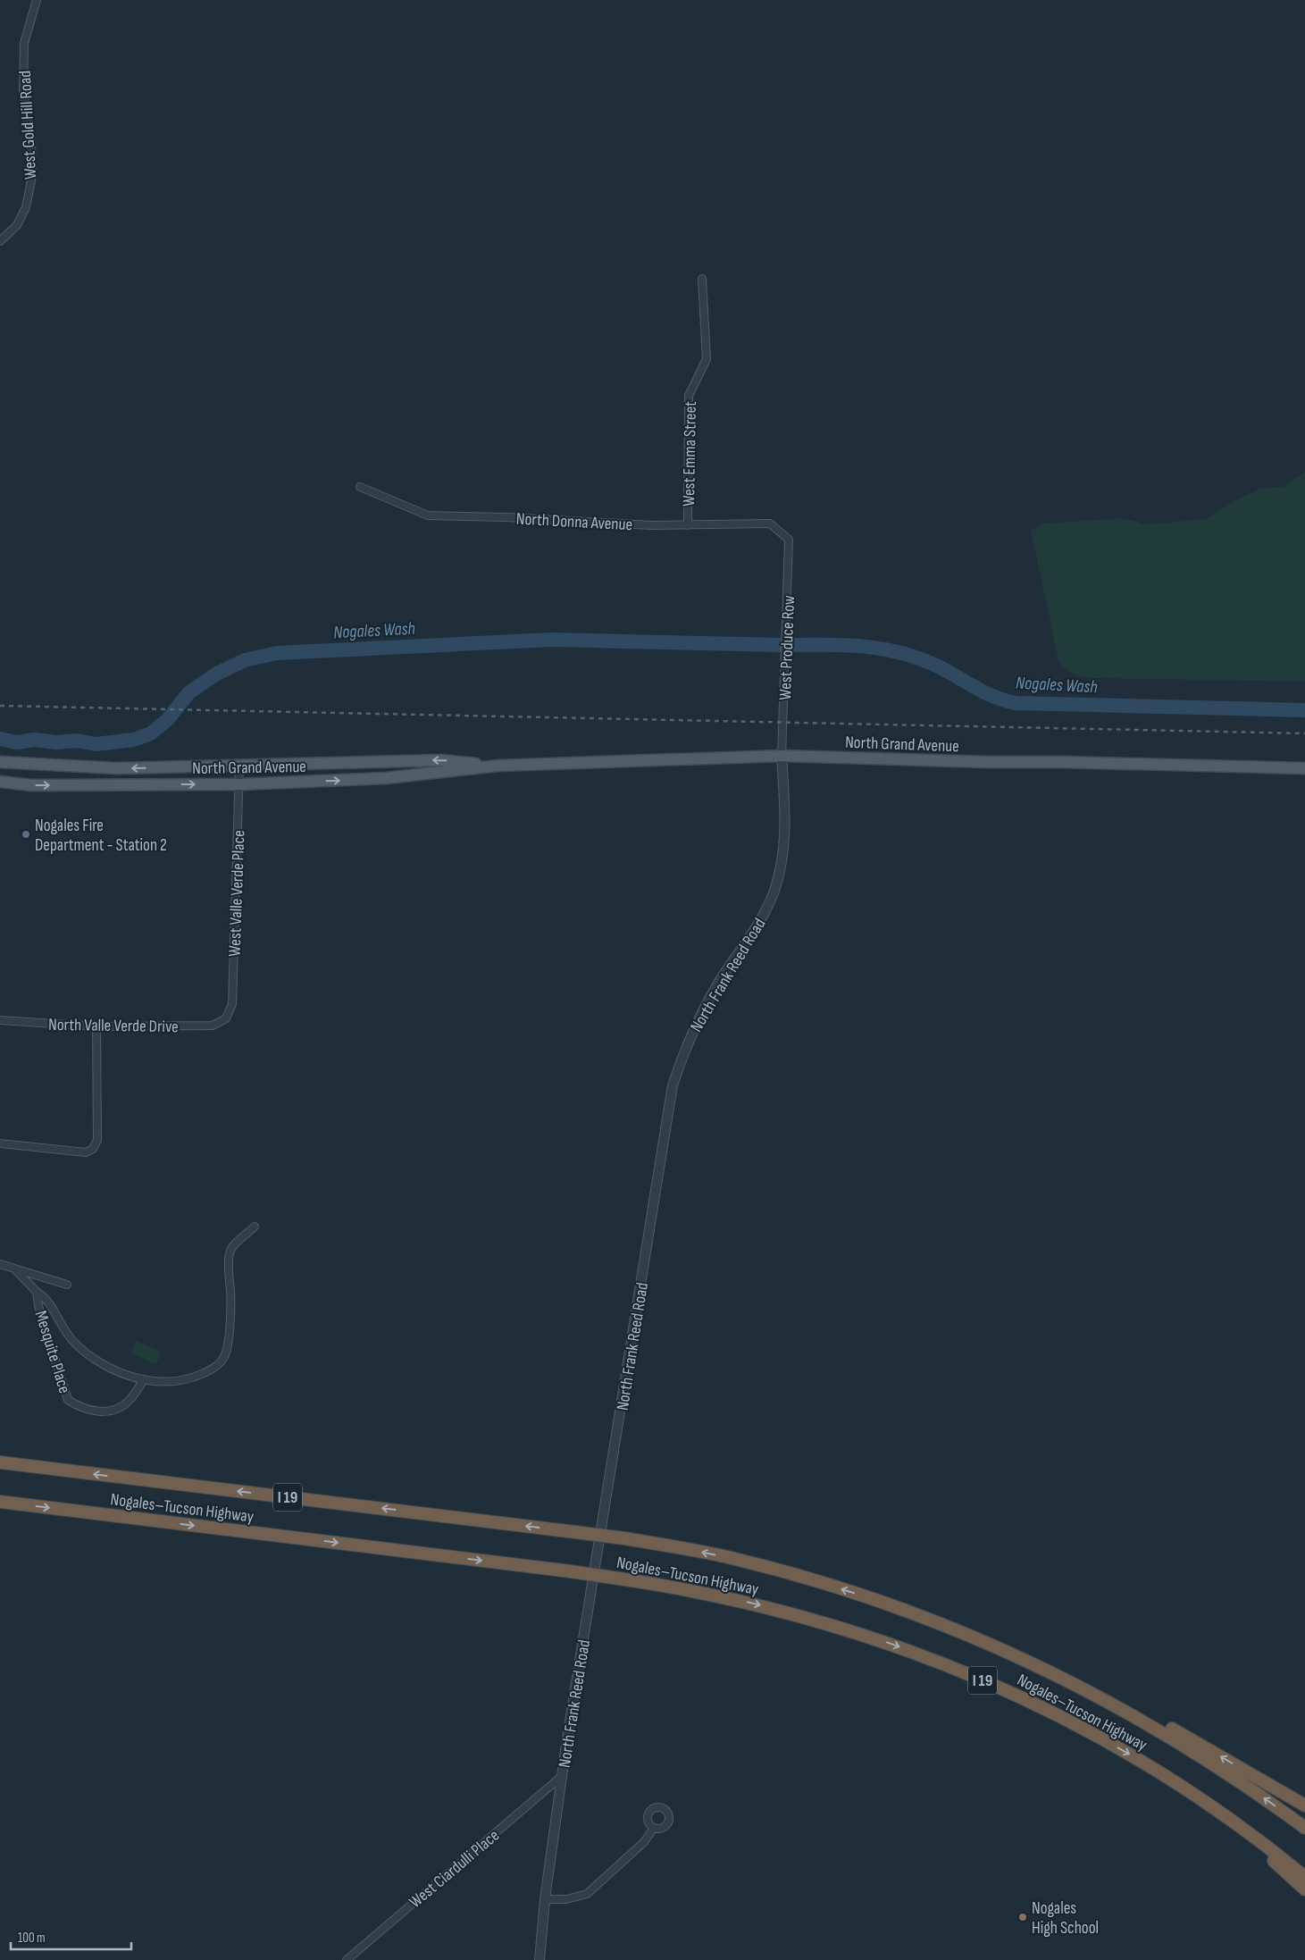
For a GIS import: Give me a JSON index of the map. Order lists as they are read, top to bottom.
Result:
{
  "streets": {
    "highway": ["I 19", "Nogales–Tucson Highway"],
    "main road": ["North Grand Avenue"],
    "street": [
      "West Gold Hill Road",
      "West Emma Street",
      "North Donna Avenue",
      "West Produce Row",
      "West Valle Verde Place",
      "North Frank Reed Road",
      "North Valle Verde Drive",
      "Mesquite Place",
      "West Ciardulli Place"
    ]
  },
  "crossings": [
    ["West Emma Street", "North Donna Avenue"],
    ["North Donna Avenue", "West Produce Row"],
    ["West Produce Row", "North Grand Avenue"],
    ["West Produce Row", "North Frank Reed Road"],
    ["North Grand Avenue", "West Valle Verde Place"],
    ["North Grand Avenue", "North Frank Reed Road"],
    ["West Valle Verde Place", "North Valle Verde Drive"],
    ["North Frank Reed Road", "West Ciardulli Place"]
  ],
  "water": ["Nogales Wash"],
  "places": ["Nogales Fire Department - Station 2", "Nogales High School"],
  "scale_bar": "100 m"
}
